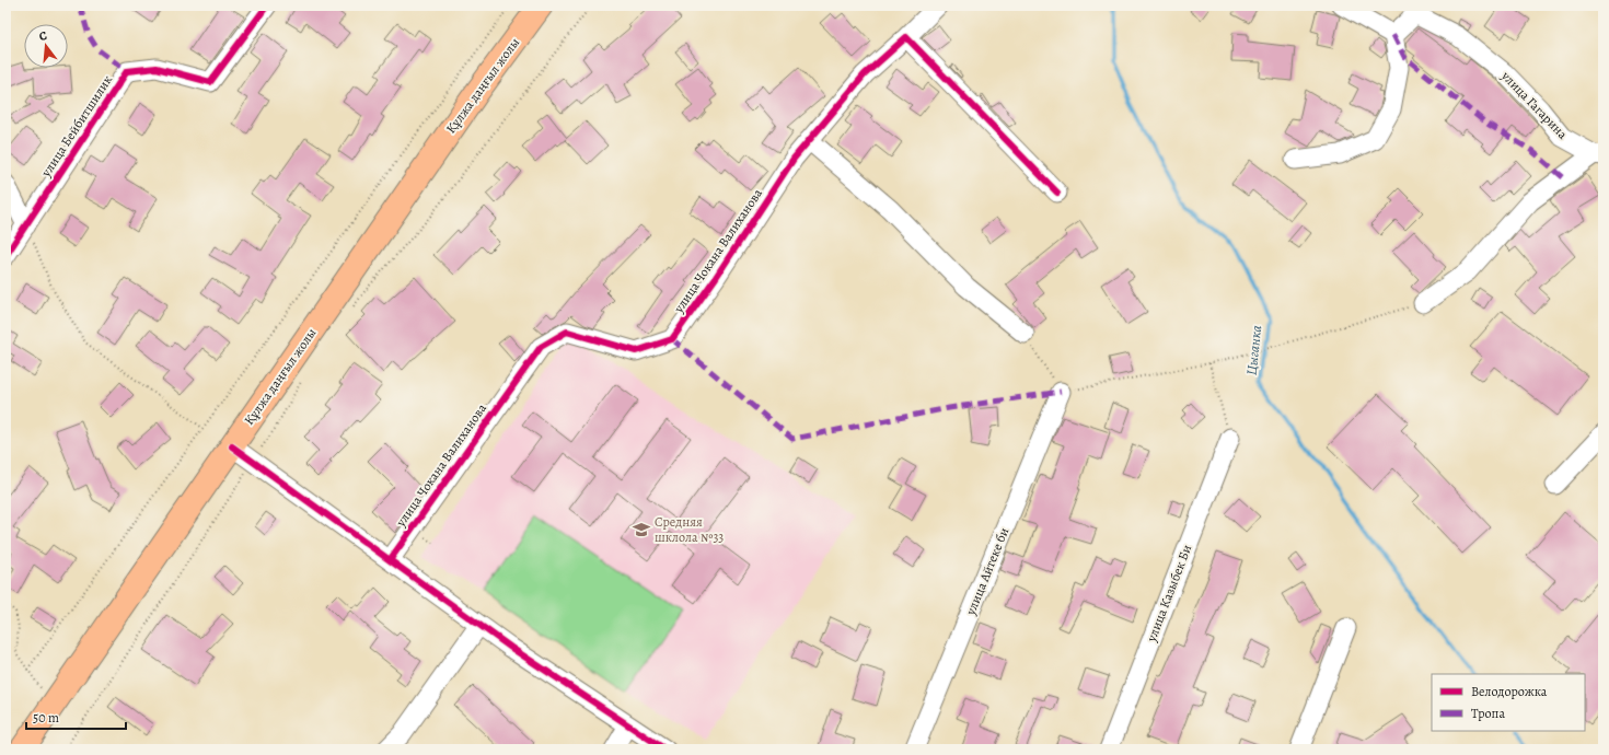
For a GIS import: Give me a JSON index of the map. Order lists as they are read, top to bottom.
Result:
{
  "streets": {
    "main road": ["Құлжа даңғыл жолы"],
    "street": [
      "улица Гагарина",
      "улица Бейбитшилик",
      "улица Чокана Валиханова",
      "улица Айтеке би",
      "улица Казыбек Би"
    ]
  },
  "water": ["Цыганка"],
  "places": {
    "school or university": ["Средняя шклола №33"]
  },
  "legend": ["Велодорожка", "Тропа"],
  "scale_bar": "50 m",
  "north": "top"
}
